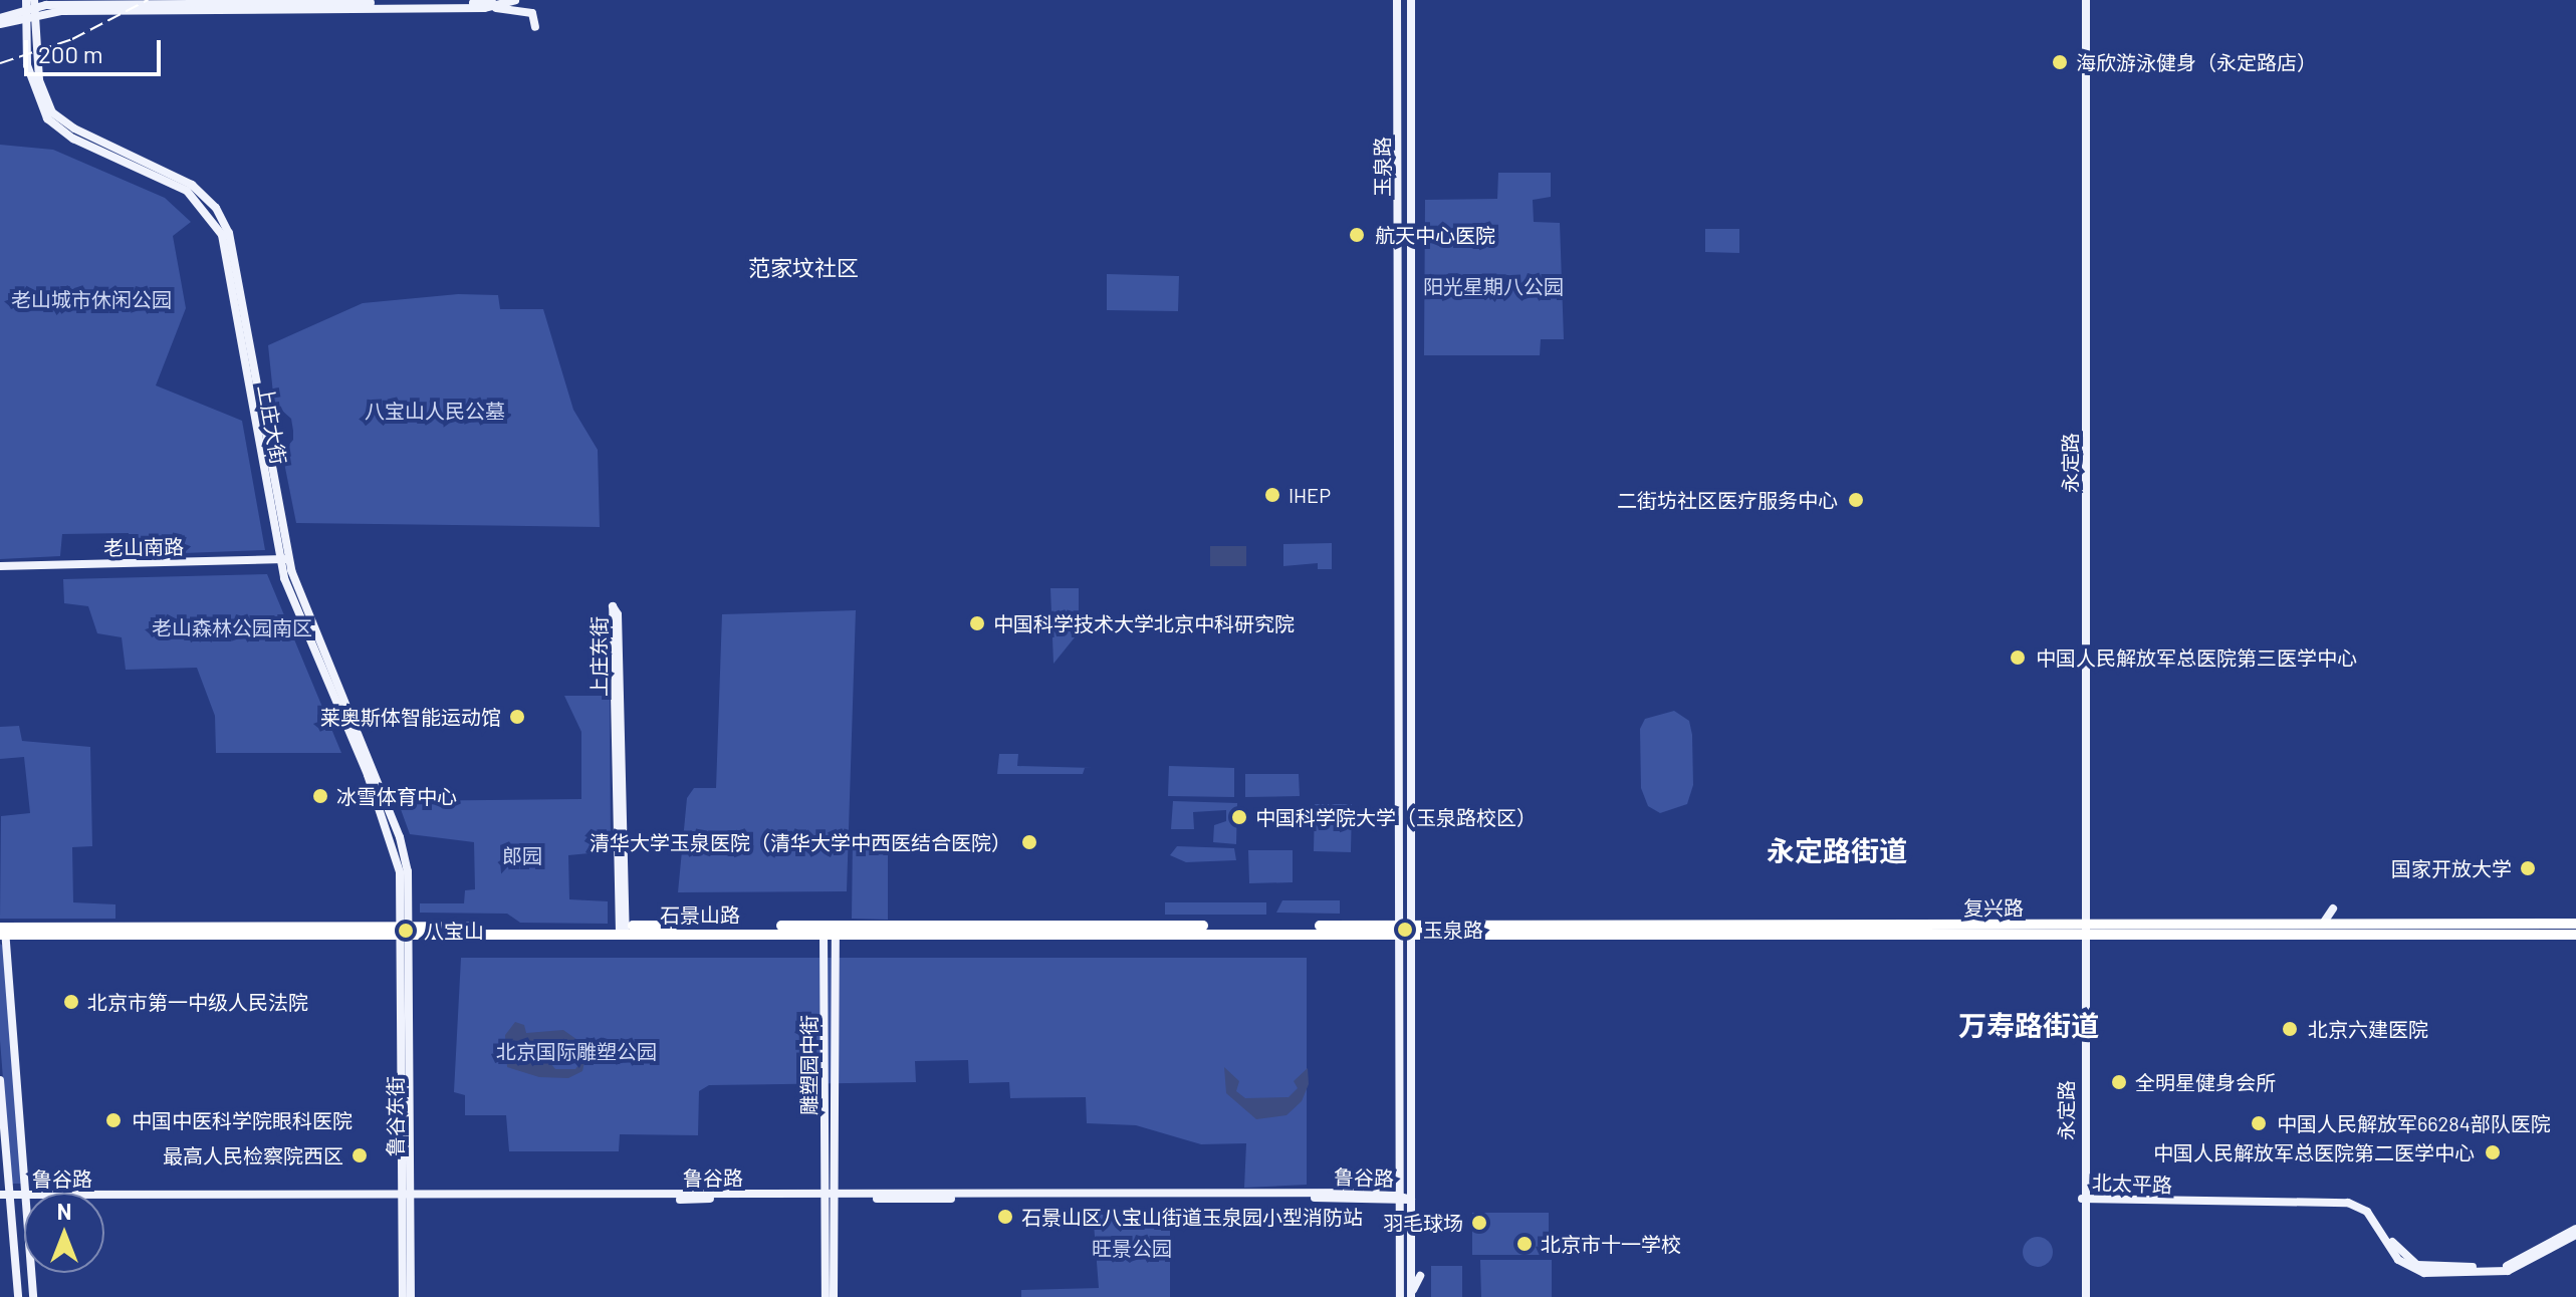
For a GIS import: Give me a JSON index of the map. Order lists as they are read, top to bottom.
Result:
{
  "streets": {
    "highway": ["复兴路", "石景山路"],
    "main road": [
      "玉泉路",
      "上庄大街",
      "永定路",
      "老山南路",
      "上庄东街",
      "雕塑园中街",
      "鲁谷东街",
      "鲁谷路",
      "北太平路"
    ]
  },
  "crossings": [
    ["玉泉路", "复兴路"],
    ["玉泉路", "石景山路"],
    ["玉泉路", "鲁谷路"],
    ["上庄大街", "老山南路"],
    ["上庄大街", "石景山路"],
    ["上庄大街", "鲁谷东街"],
    ["永定路", "复兴路"],
    ["永定路", "北太平路"],
    ["上庄东街", "石景山路"],
    ["复兴路", "石景山路"],
    ["石景山路", "雕塑园中街"],
    ["石景山路", "鲁谷东街"],
    ["雕塑园中街", "鲁谷路"],
    ["鲁谷东街", "鲁谷路"]
  ],
  "districts": ["范家坟社区", "永定路街道", "万寿路街道"],
  "parks": [
    "阳光星期八公园",
    "老山城市休闲公园",
    "八宝山人民公墓",
    "老山森林公园南区",
    "郎园",
    "北京国际雕塑公园",
    "旺景公园"
  ],
  "places": [
    "海欣游泳健身（永定路店）",
    "航天中心医院",
    "IHEP",
    "二街坊社区医疗服务中心",
    "中国科学技术大学北京中科研究院",
    "中国人民解放军总医院第三医学中心",
    "莱奥斯体智能运动馆",
    "冰雪体育中心",
    "中国科学院大学（玉泉路校区）",
    "清华大学玉泉医院（清华大学中西医结合医院）",
    "国家开放大学",
    "玉泉路",
    "八宝山",
    "北京市第一中级人民法院",
    "北京六建医院",
    "全明星健身会所",
    "中国中医科学院眼科医院",
    "中国人民解放军66284部队医院",
    "中国人民解放军总医院第二医学中心",
    "最高人民检察院西区",
    "石景山区八宝山街道玉泉园小型消防站",
    "羽毛球场",
    "北京市十一学校"
  ],
  "scale_bar": "200 m",
  "north": "top"
}
